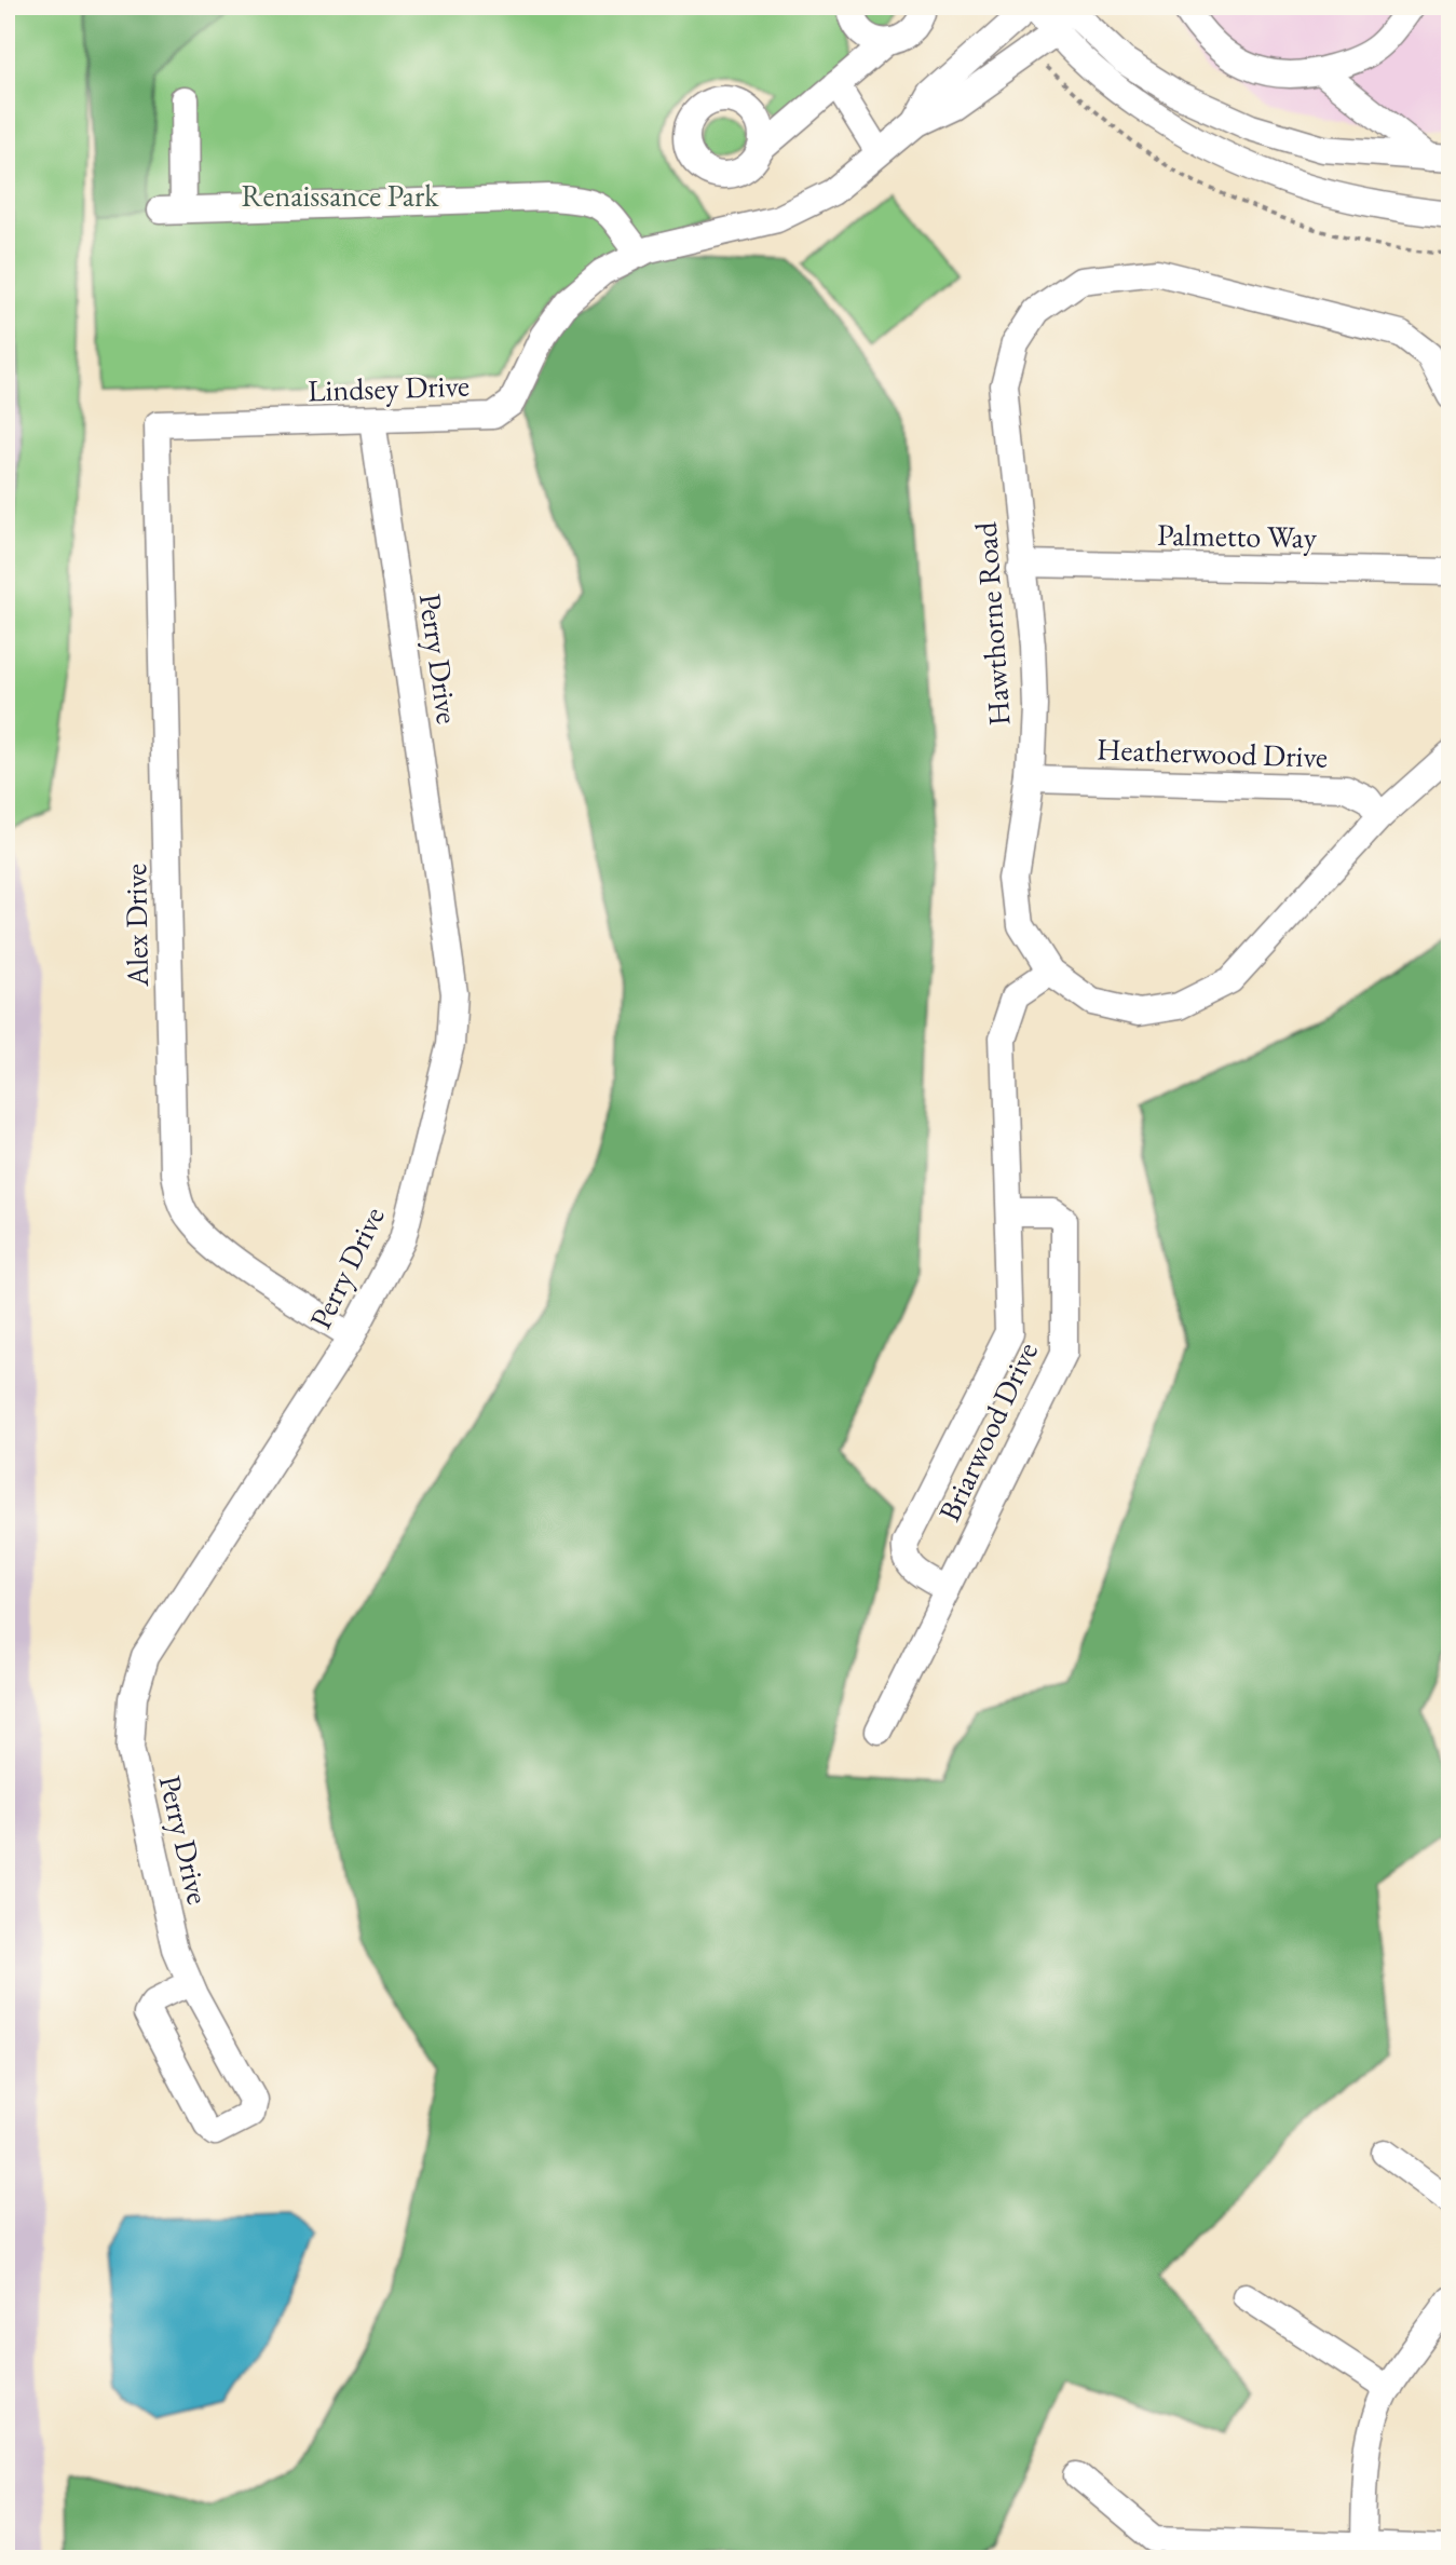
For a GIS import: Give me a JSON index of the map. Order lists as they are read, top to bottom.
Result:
{
  "streets": {
    "street": [
      "Lindsey Drive",
      "Palmetto Way",
      "Hawthorne Road",
      "Perry Drive",
      "Heatherwood Drive",
      "Alex Drive",
      "Briarwood Drive"
    ]
  },
  "crossings": [
    ["Lindsey Drive", "Perry Drive"],
    ["Lindsey Drive", "Alex Drive"],
    ["Palmetto Way", "Hawthorne Road"],
    ["Hawthorne Road", "Heatherwood Drive"],
    ["Hawthorne Road", "Briarwood Drive"],
    ["Perry Drive", "Alex Drive"]
  ],
  "parks": ["Renaissance Park"]
}
